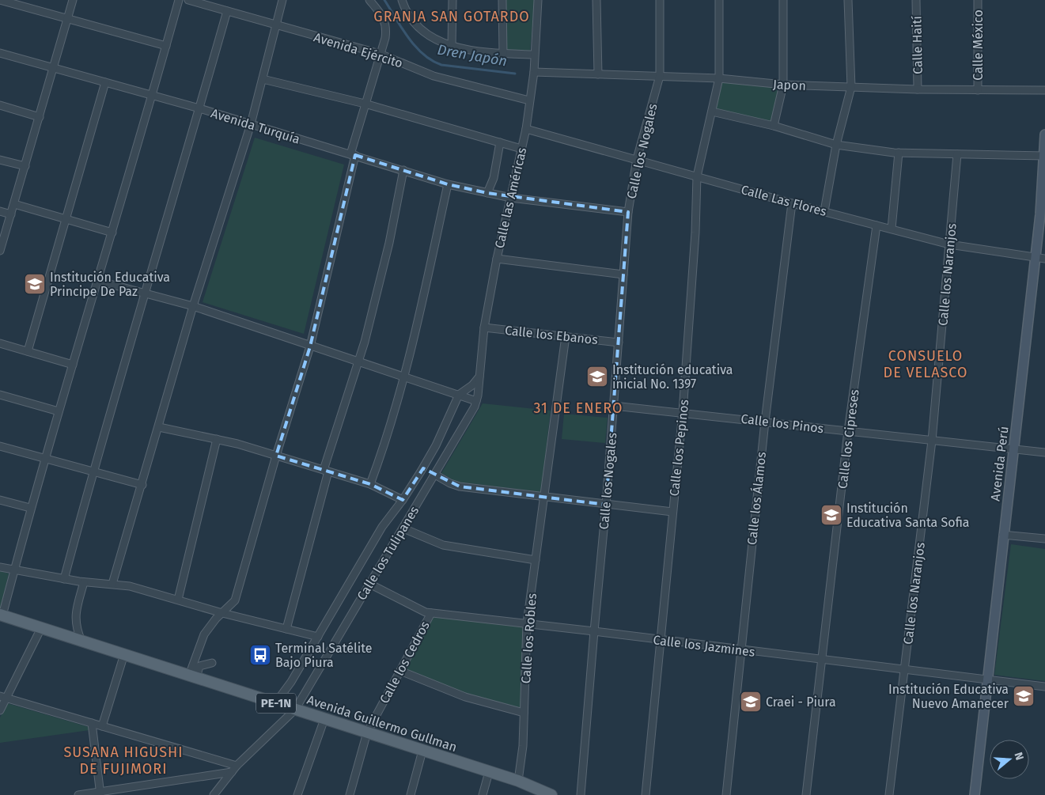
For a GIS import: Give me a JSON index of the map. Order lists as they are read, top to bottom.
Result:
{
  "streets": {
    "main road": ["PE-1N", "Avenida Guillermo Gullman"],
    "street": [
      "Calle Haití",
      "Calle México",
      "Avenida Ejército",
      "Japon",
      "Avenida Turquía",
      "Calle los Nogales",
      "Calle las Américas",
      "Calle Las Flores",
      "Calle los Naranjos",
      "Calle los Ebanos",
      "Calle los Pinos",
      "Calle los Cipreses",
      "Calle los Pepinos",
      "Avenida Perú",
      "Calle los Álamos",
      "Calle los Tulipanes",
      "Calle los Robles",
      "Calle los Jazmines",
      "Calle los Cedros"
    ]
  },
  "crossings": [
    ["Calle Haití", "Japon"],
    ["Calle México", "Japon"],
    ["Avenida Ejército", "Calle las Américas"],
    ["Japon", "Calle los Nogales"],
    ["Japon", "Calle las Américas"],
    ["Japon", "Calle los Pepinos"],
    ["Avenida Turquía", "Calle los Nogales"],
    ["Avenida Turquía", "Calle las Américas"],
    ["Calle los Nogales", "Calle Las Flores"],
    ["Calle los Nogales", "Calle los Ebanos"],
    ["Calle los Nogales", "Calle los Pinos"],
    ["Calle los Nogales", "Calle los Jazmines"],
    ["Calle las Américas", "Calle Las Flores"],
    ["Calle las Américas", "Calle los Ebanos"],
    ["Calle las Américas", "Calle los Tulipanes"],
    ["Calle Las Flores", "Calle los Naranjos"],
    ["Calle Las Flores", "Calle los Cipreses"],
    ["Calle Las Flores", "Calle los Pepinos"],
    ["Calle Las Flores", "Avenida Perú"],
    ["Calle Las Flores", "Calle los Álamos"],
    ["Calle los Naranjos", "Calle los Pinos"],
    ["Calle los Naranjos", "Calle los Jazmines"],
    ["Calle los Ebanos", "Calle los Robles"],
    ["Calle los Pinos", "Calle los Cipreses"],
    ["Calle los Pinos", "Calle los Pepinos"],
    ["Calle los Pinos", "Avenida Perú"],
    ["Calle los Pinos", "Calle los Álamos"],
    ["Calle los Cipreses", "Calle los Jazmines"],
    ["Calle los Pepinos", "Calle los Jazmines"],
    ["Avenida Perú", "Calle los Jazmines"],
    ["Calle los Álamos", "Calle los Jazmines"],
    ["Calle los Tulipanes", "Calle los Jazmines"],
    ["Calle los Tulipanes", "Avenida Guillermo Gullman"],
    ["Calle los Robles", "Calle los Jazmines"],
    ["Calle los Robles", "Avenida Guillermo Gullman"],
    ["Calle los Jazmines", "Calle los Cedros"],
    ["Calle los Cedros", "Avenida Guillermo Gullman"]
  ],
  "districts": [
    "GRANJA SAN GOTARDO",
    "CONSUELO DE VELASCO",
    "31 DE ENERO",
    "SUSANA HIGUSHI DE FUJIMORI"
  ],
  "water": ["Dren Japón"],
  "places": {
    "school or university": [
      "Institución Educativa Principe De Paz",
      "Institución educativa inicial No. 1397",
      "Institución Educativa Santa Sofia",
      "Institución Educativa Nuevo Amanecer",
      "Craei - Piura"
    ],
    "bus stop": ["Terminal Satélite Bajo Piura"]
  },
  "north": "right"
}
